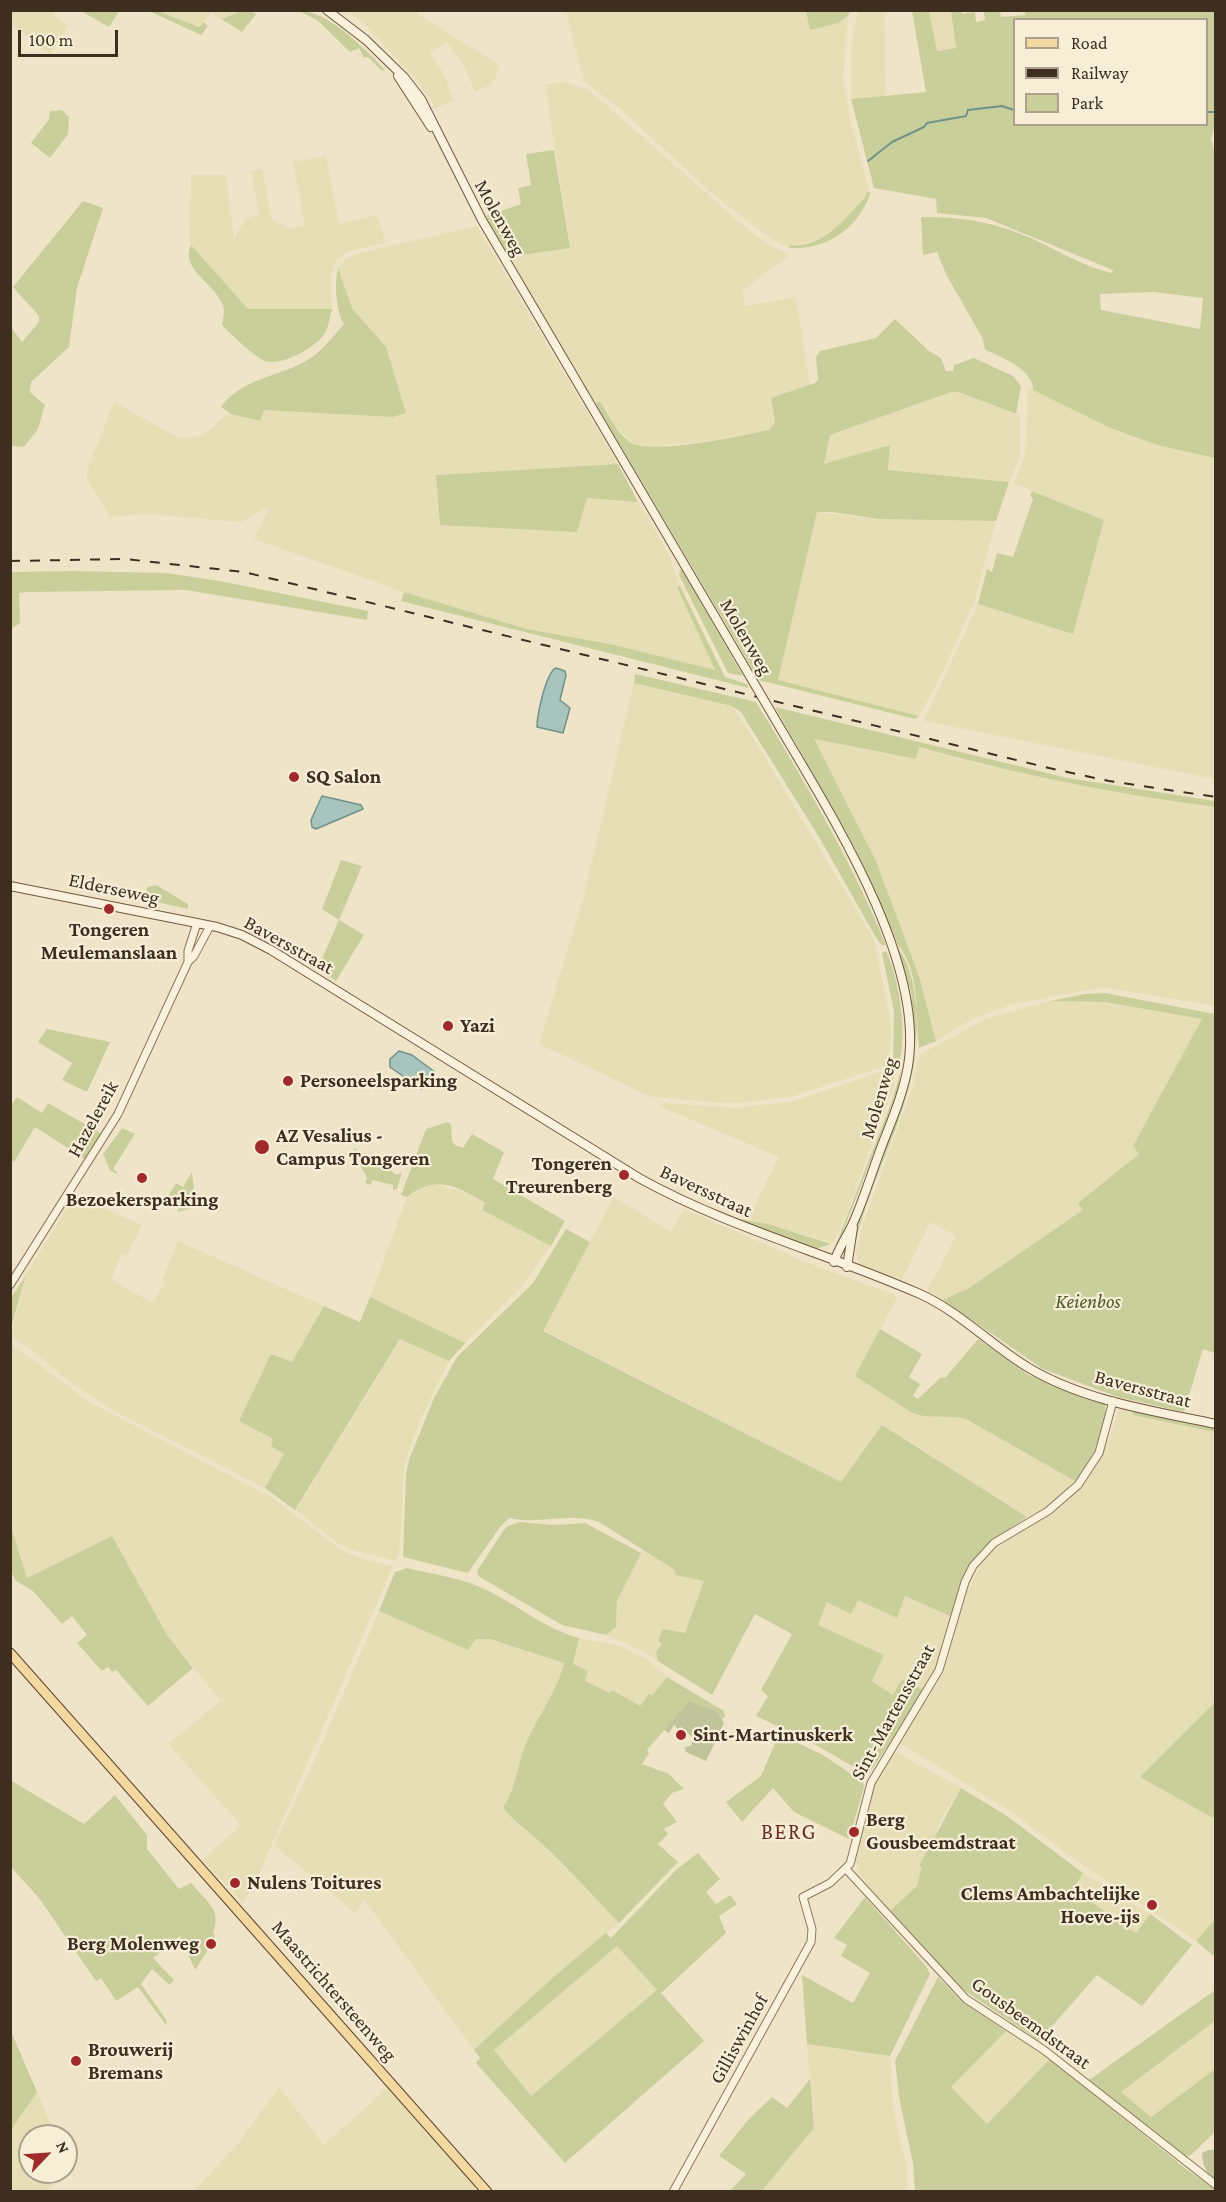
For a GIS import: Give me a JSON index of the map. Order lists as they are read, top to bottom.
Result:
{
  "streets": {
    "main road": [
      "Molenweg",
      "Elderseweg",
      "Baversstraat",
      "Maastrichtersteenweg"
    ],
    "street": [
      "Hazelereik",
      "Sint-Martensstraat",
      "Gousbeemdstraat",
      "Gilliswinhof"
    ]
  },
  "crossings": [
    ["Molenweg", "Baversstraat"],
    ["Elderseweg", "Baversstraat"],
    ["Elderseweg", "Hazelereik"],
    ["Baversstraat", "Hazelereik"],
    ["Baversstraat", "Sint-Martensstraat"],
    ["Sint-Martensstraat", "Gousbeemdstraat"],
    ["Sint-Martensstraat", "Gilliswinhof"],
    ["Gousbeemdstraat", "Gilliswinhof"]
  ],
  "districts": ["BERG"],
  "parks": ["Keienbos"],
  "places": [
    "SQ Salon",
    "Tongeren Meulemanslaan",
    "Yazi",
    "Personeelsparking",
    "AZ Vesalius - Campus Tongeren",
    "Tongeren Treurenberg",
    "Bezoekersparking",
    "Sint-Martinuskerk",
    "Berg Gousbeemdstraat",
    "Nulens Toitures",
    "Clems Ambachtelijke Hoeve-ijs",
    "Berg Molenweg",
    "Brouwerij Bremans"
  ],
  "legend": ["Road", "Railway", "Park"],
  "scale_bar": "100 m",
  "north": "top right"
}
